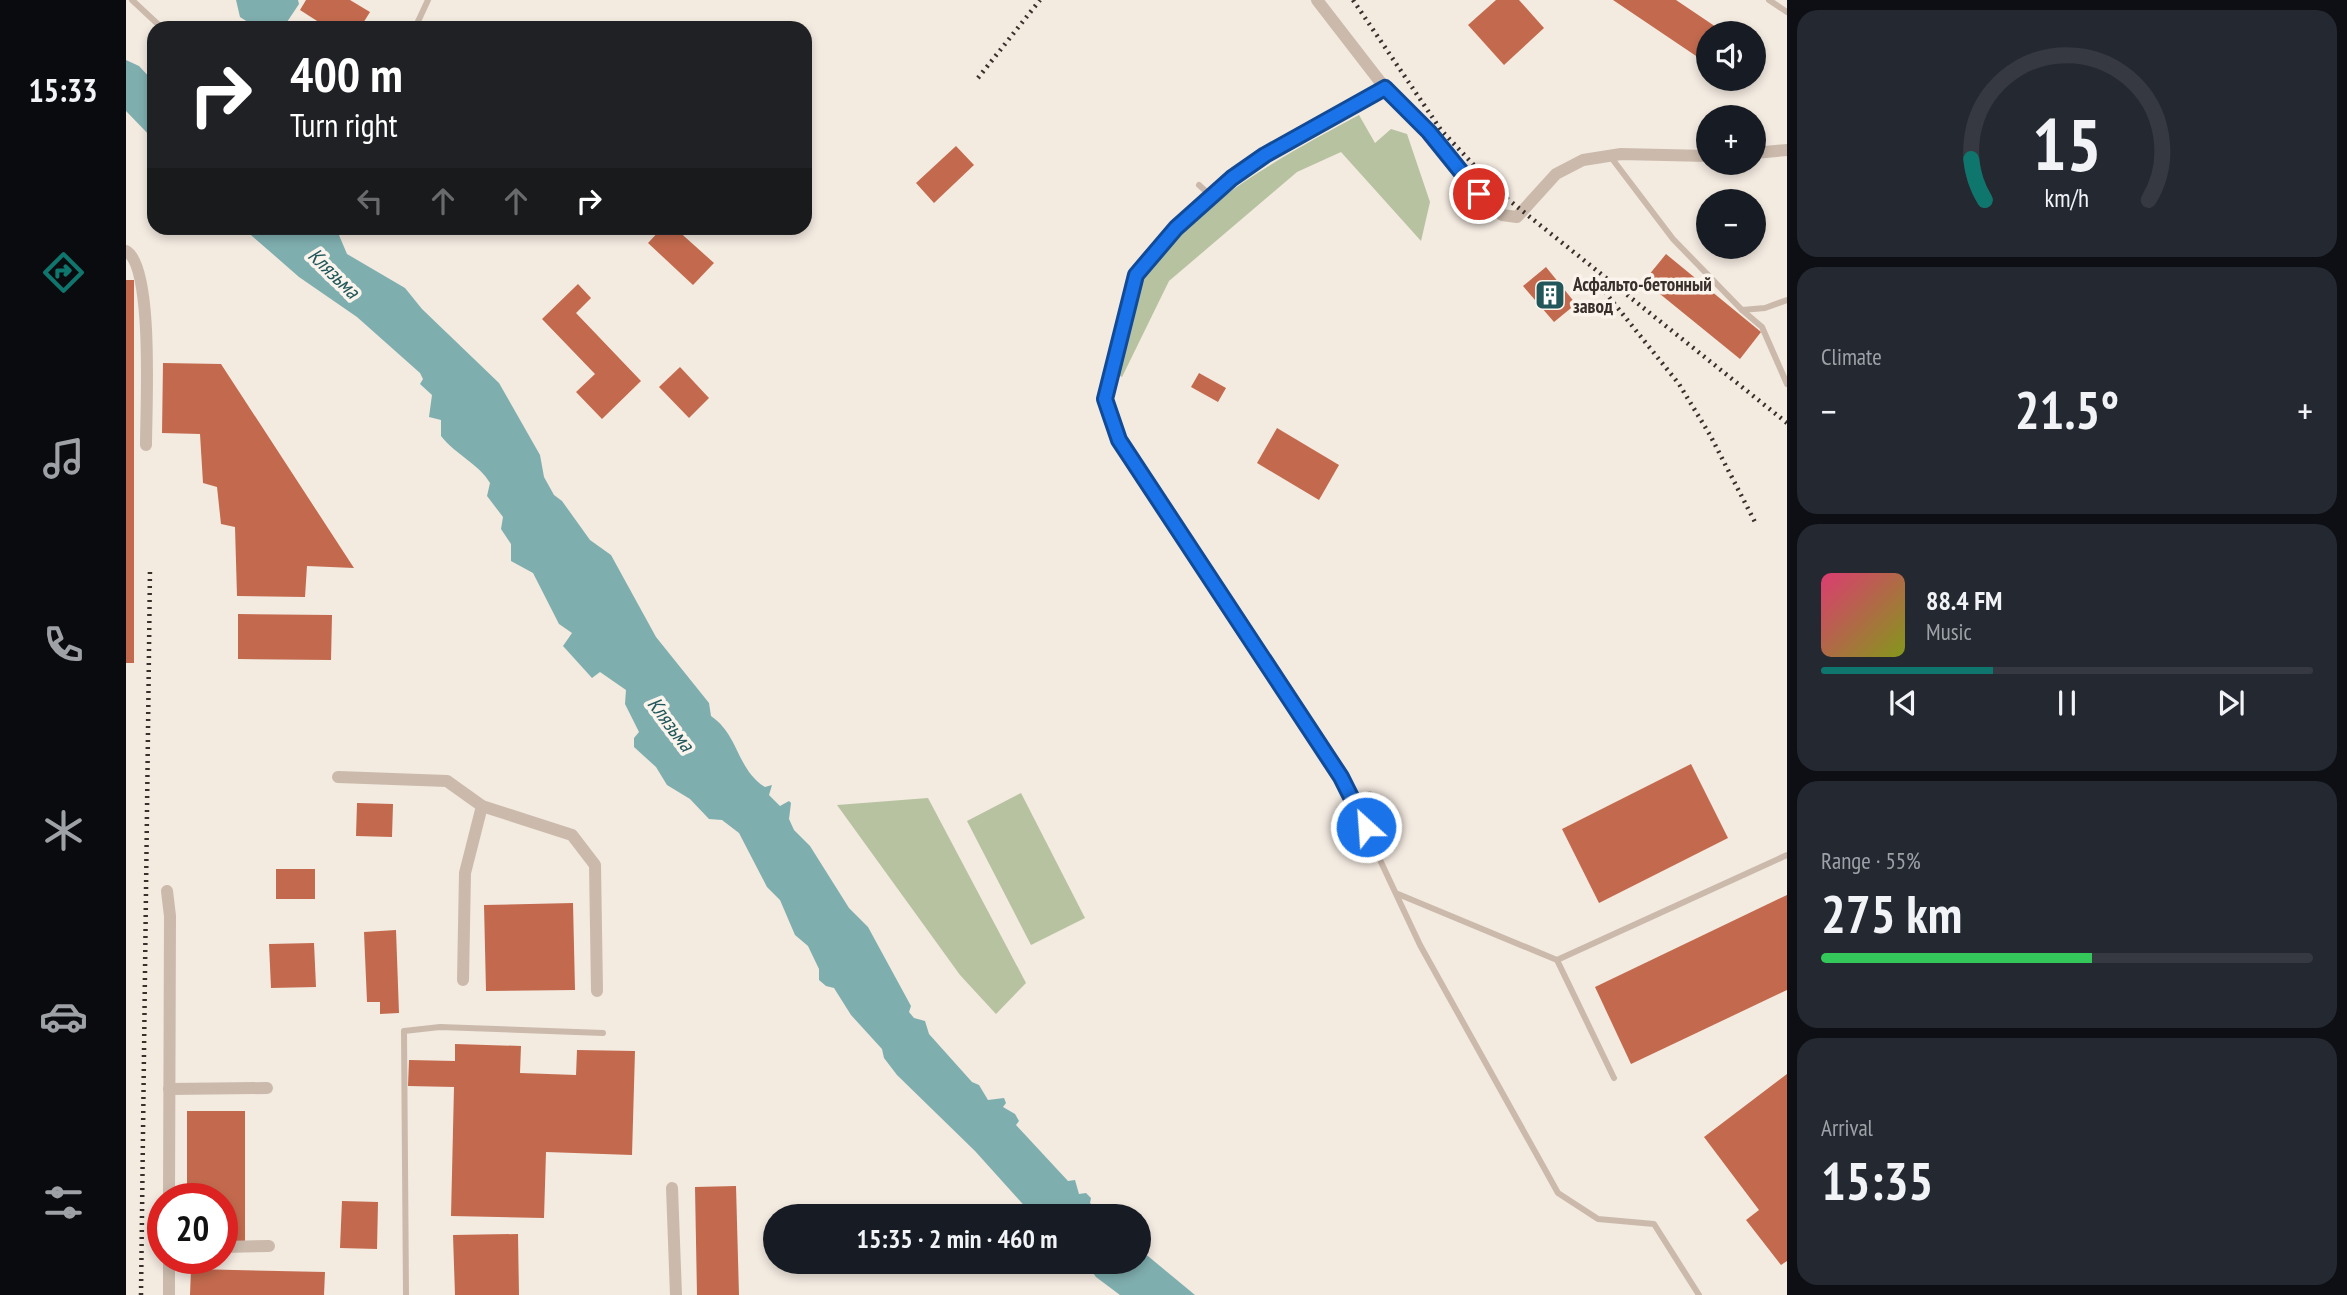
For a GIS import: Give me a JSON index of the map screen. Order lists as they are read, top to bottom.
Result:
{
  "water": ["Клязьма"],
  "places": {
    "building": ["Асфальто-бетонный завод"]
  },
  "page": {
    "tabs": "15:33",
    "map_buttons": ["+", "−"],
    "turn": ["400 m", "Turn right"],
    "tile": [
      "Climate",
      ["Range · 55%", "275 km"],
      ["Arrival", "15:35"]
    ],
    "heat": ["−", "21.5°", "+"],
    "song": ["88.4 FM", "Music"],
    "limit": "20",
    "trip": "15:35 · 2 min · 460 m",
    "gauge": ["15", "km/h"]
  }
}
